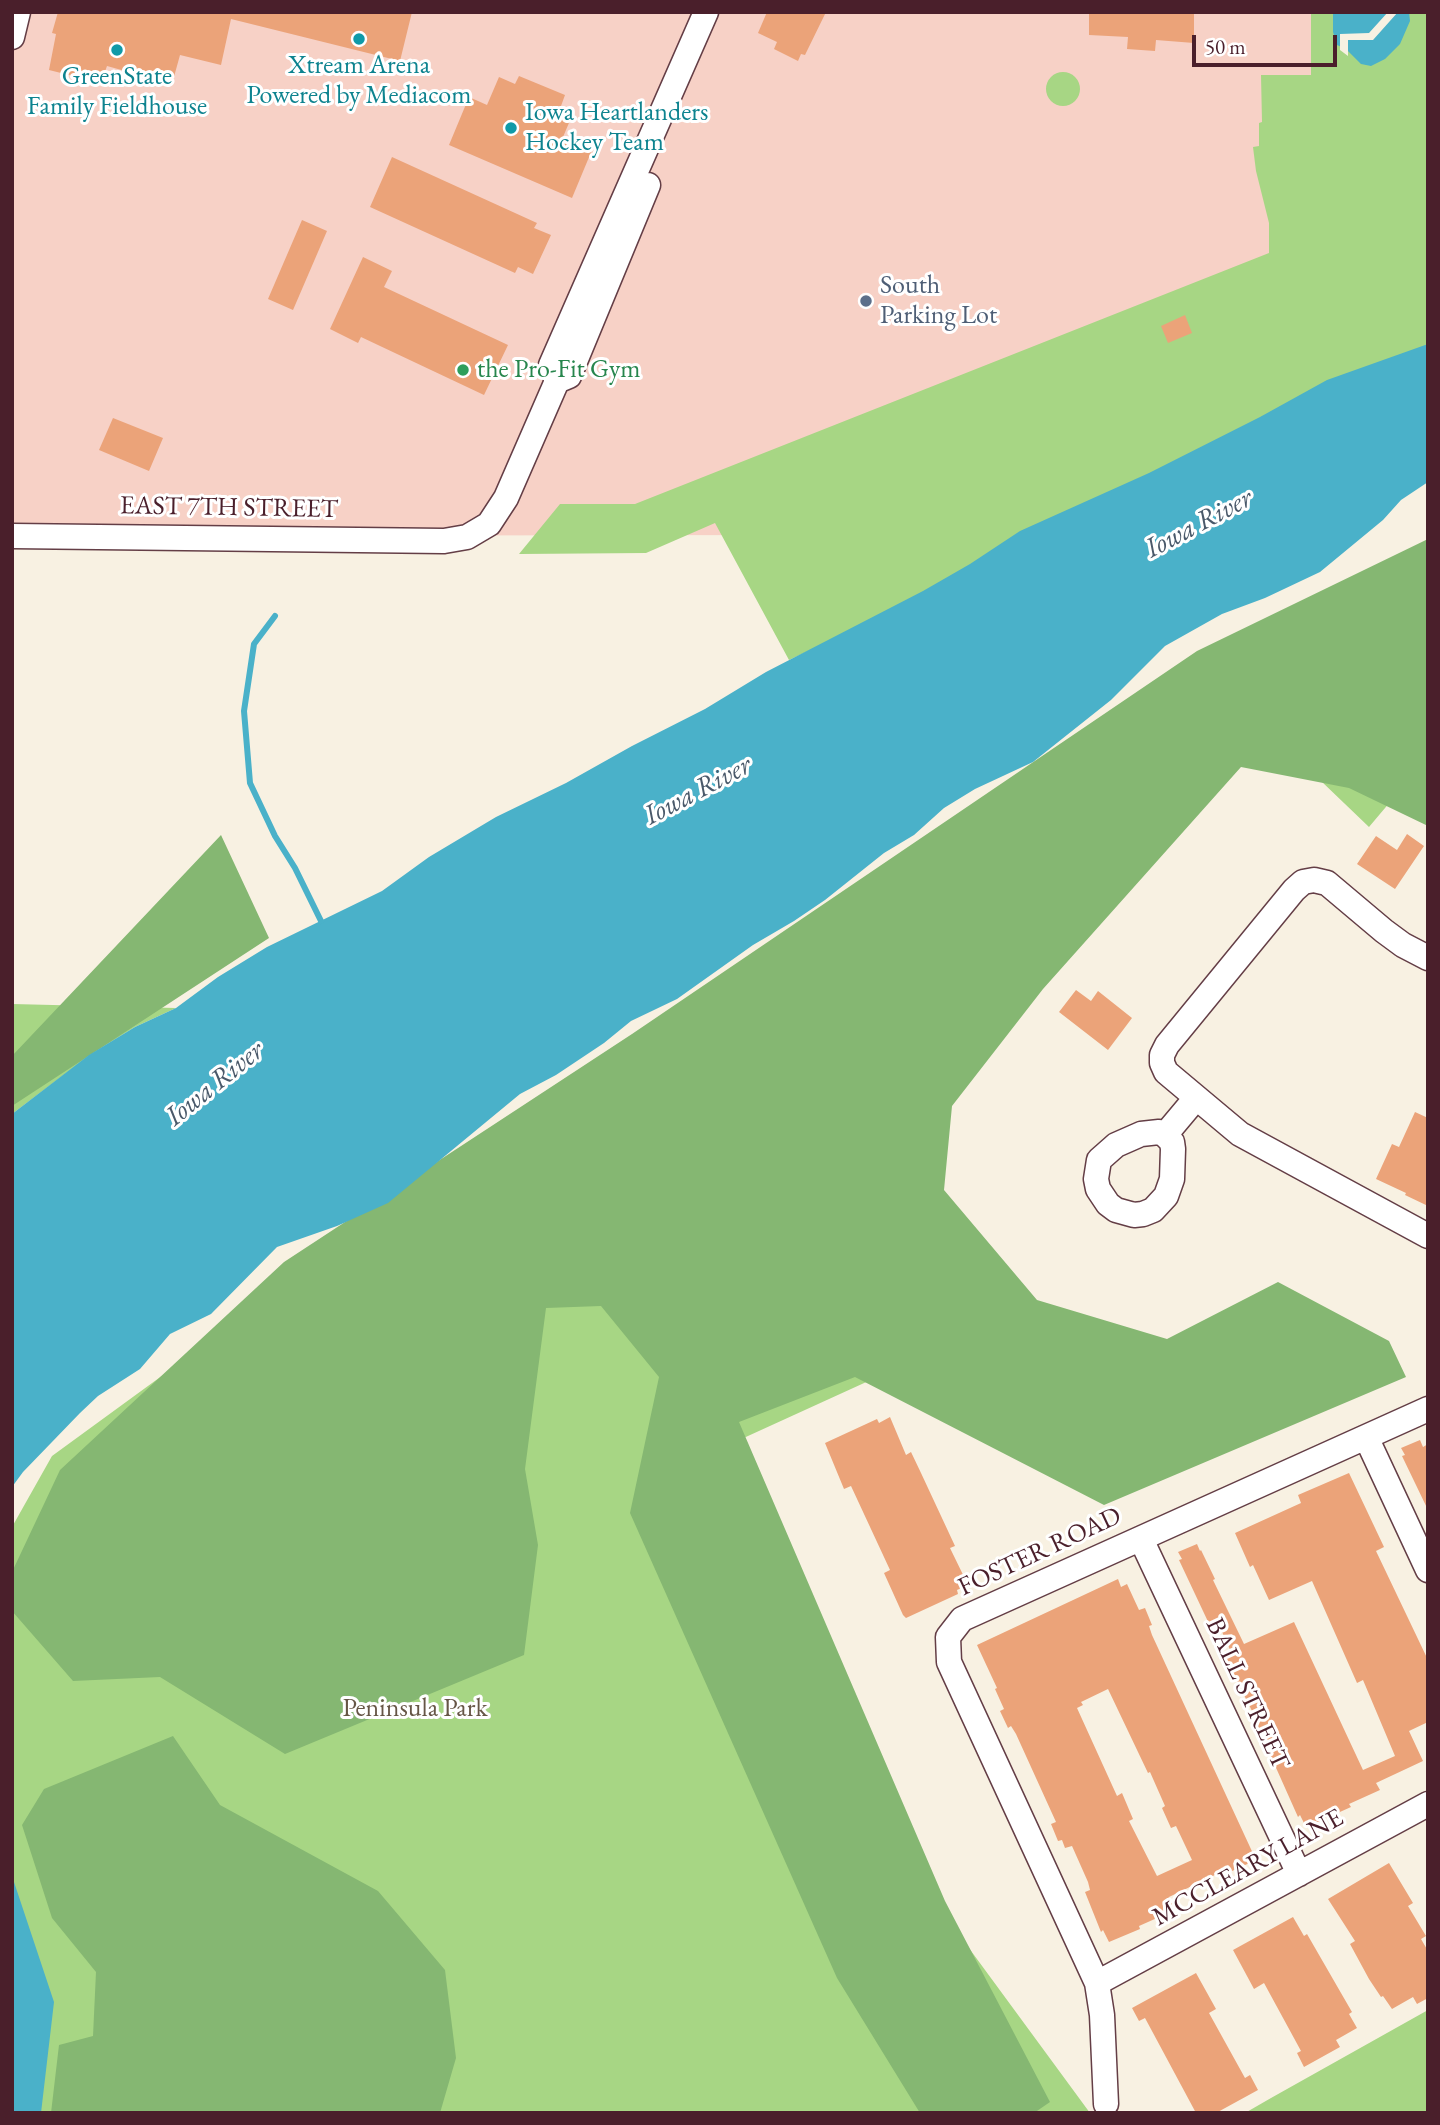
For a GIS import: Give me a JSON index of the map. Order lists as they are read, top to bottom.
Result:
{
  "streets": {
    "street": [
      "EAST 7TH STREET",
      "FOSTER ROAD",
      "BALL STREET",
      "MCCLEARY LANE"
    ]
  },
  "crossings": [
    ["FOSTER ROAD", "BALL STREET"],
    ["FOSTER ROAD", "MCCLEARY LANE"],
    ["BALL STREET", "MCCLEARY LANE"]
  ],
  "water": ["Iowa River"],
  "parks": ["Peninsula Park"],
  "places": [
    "Xtream Arena Powered by Mediacom",
    "GreenState Family Fieldhouse",
    "Iowa Heartlanders Hockey Team",
    "South Parking Lot",
    "the Pro-Fit Gym"
  ],
  "scale_bar": "50 m"
}
